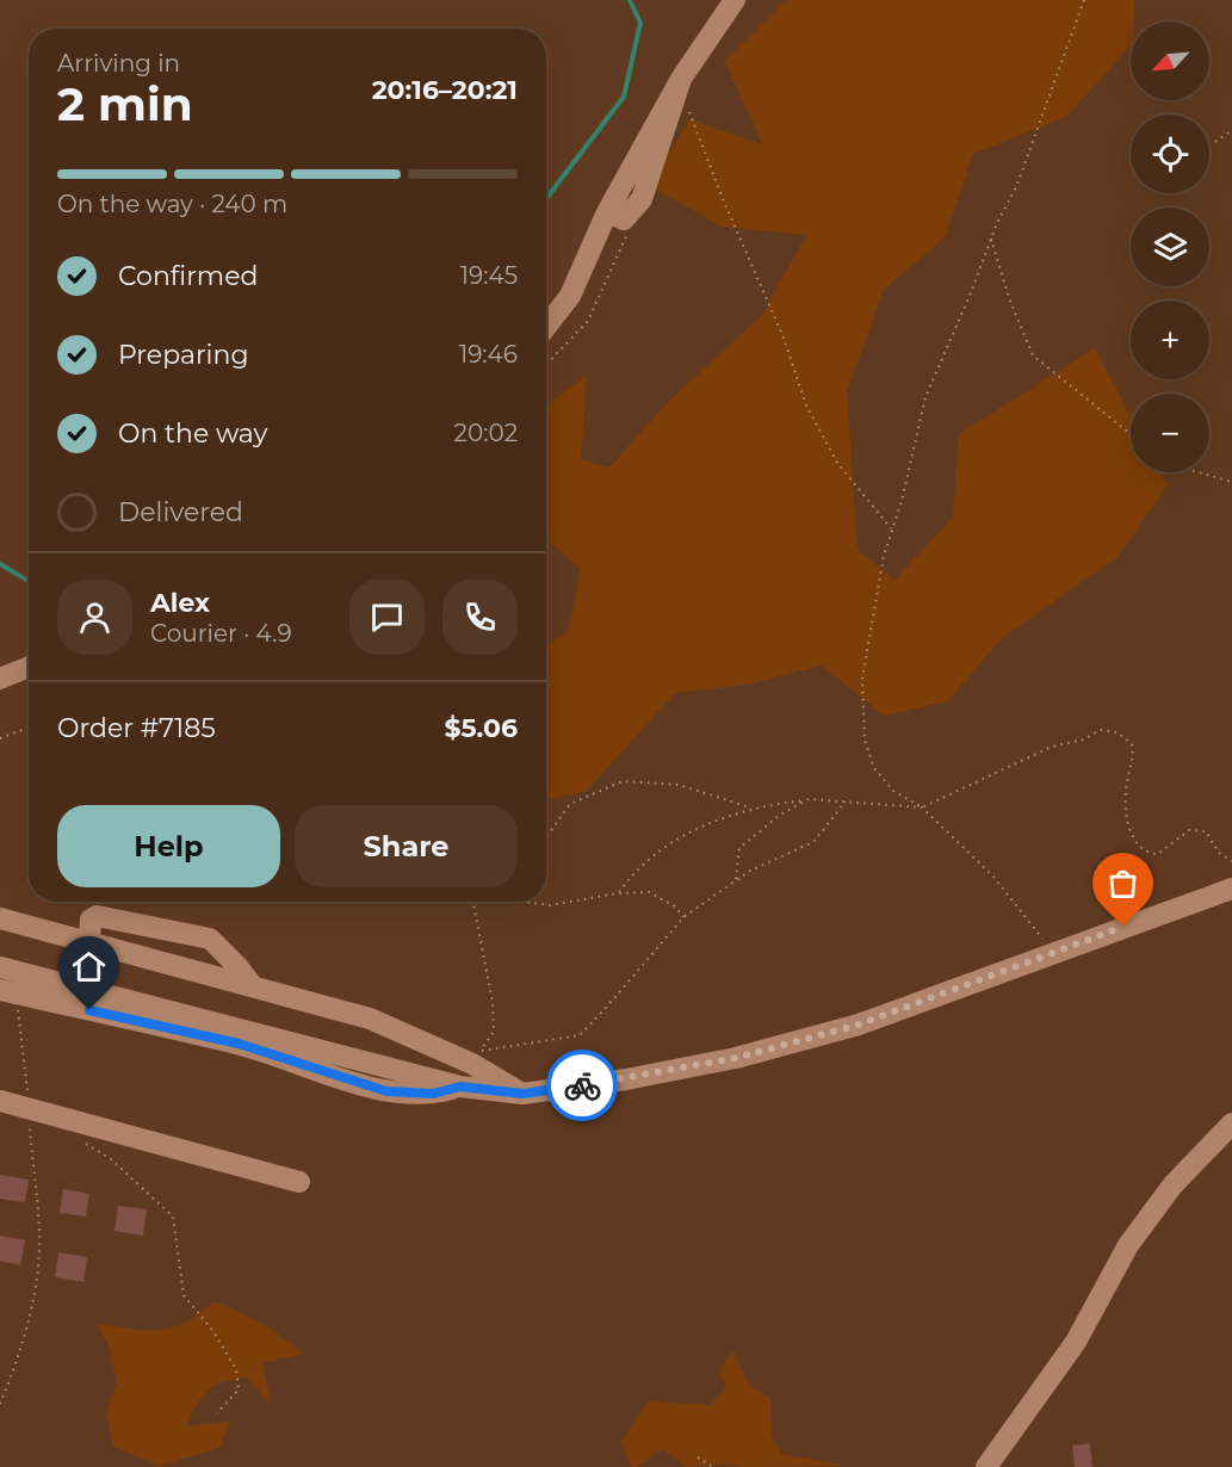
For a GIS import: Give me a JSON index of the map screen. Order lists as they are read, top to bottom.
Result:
{
  "north": "bottom left",
  "page": {
    "map_buttons": ["+", "−"],
    "heading": ["2 min", "Arriving in", "20:16–20:21"],
    "panel": [
      "Alex",
      "Courier · 4.9",
      "Order #7185",
      "$5.06"
    ],
    "bar": "On the way · 240 m",
    "list": [
      ["Confirmed", "19:45"],
      ["Preparing", "19:46"],
      ["On the way", "20:02"],
      "Delivered"
    ],
    "buttons": ["Help", "Share"]
  }
}
